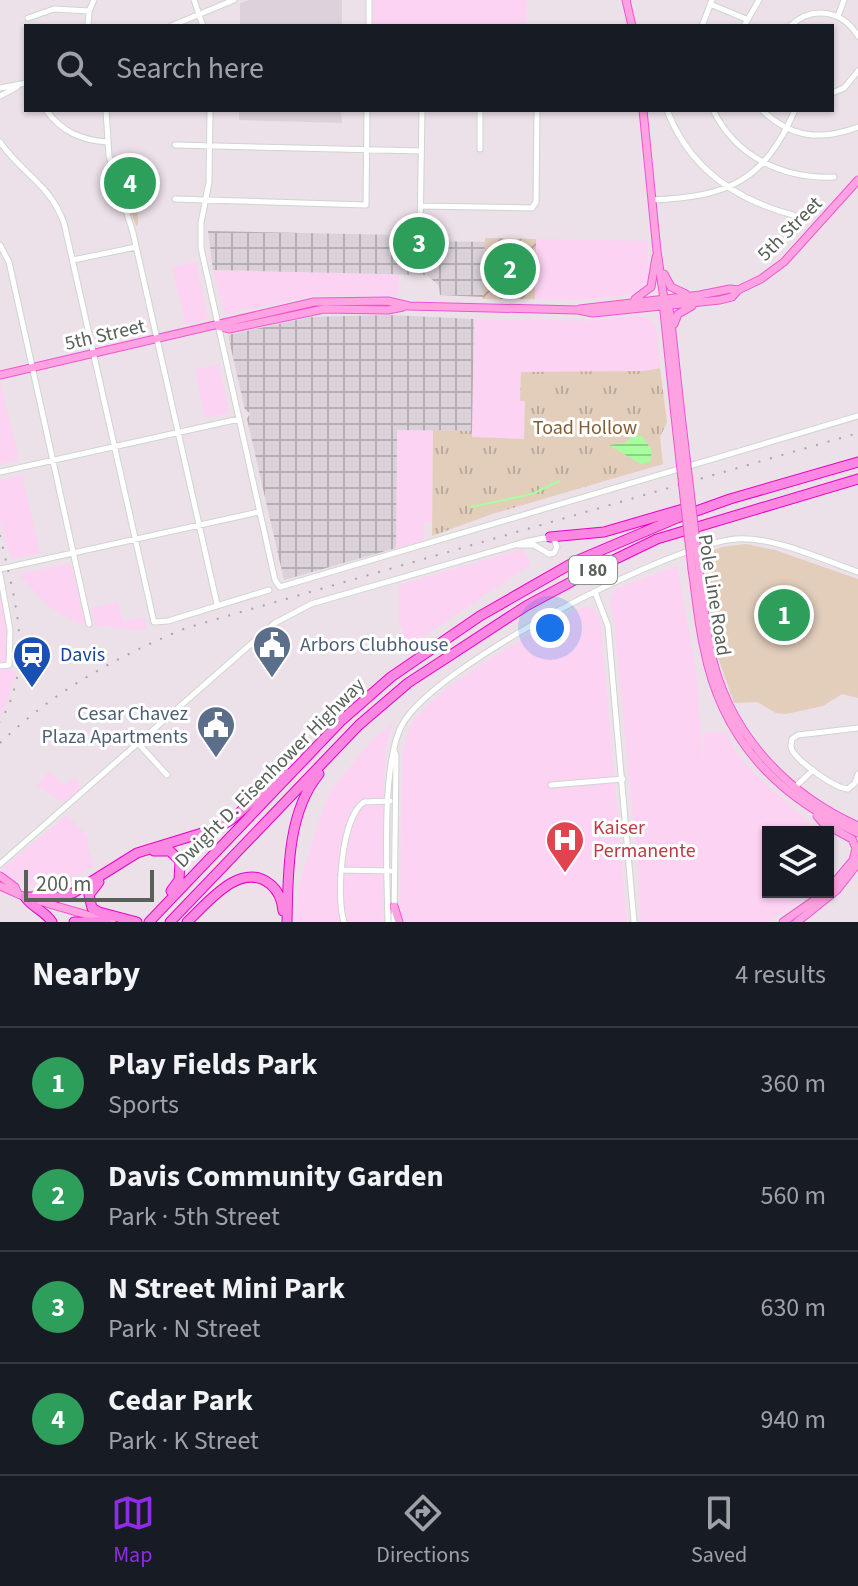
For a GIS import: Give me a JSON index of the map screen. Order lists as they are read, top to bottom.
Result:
{
  "streets": {
    "highway": ["I 80", "Dwight D. Eisenhower Highway"],
    "main road": ["5th Street", "Pole Line Road"]
  },
  "crossings": [
    ["5th Street", "Pole Line Road"]
  ],
  "parks": ["Toad Hollow"],
  "places": {
    "public building": ["Arbors Clubhouse", "Cesar Chavez Plaza Apartments"],
    "station": ["Davis"],
    "hospital": ["Kaiser Permanente"]
  },
  "scale_bar": "200 m",
  "page": {
    "search": "Search here",
    "pins": [
      "4",
      "3",
      "2",
      "1"
    ],
    "scale": "200 m",
    "heading": ["Nearby", "4 results"],
    "list": [
      {
        "mark": "1",
        "name": "Play Fields Park",
        "note": "Sports",
        "value": "360 m"
      },
      {
        "mark": "2",
        "name": "Davis Community Garden",
        "note": "Park · 5th Street",
        "value": "560 m"
      },
      {
        "mark": "3",
        "name": "N Street Mini Park",
        "note": "Park · N Street",
        "value": "630 m"
      },
      {
        "mark": "4",
        "name": "Cedar Park",
        "note": "Park · K Street",
        "value": "940 m"
      }
    ],
    "nav": ["Map", "Directions", "Saved"]
  }
}
